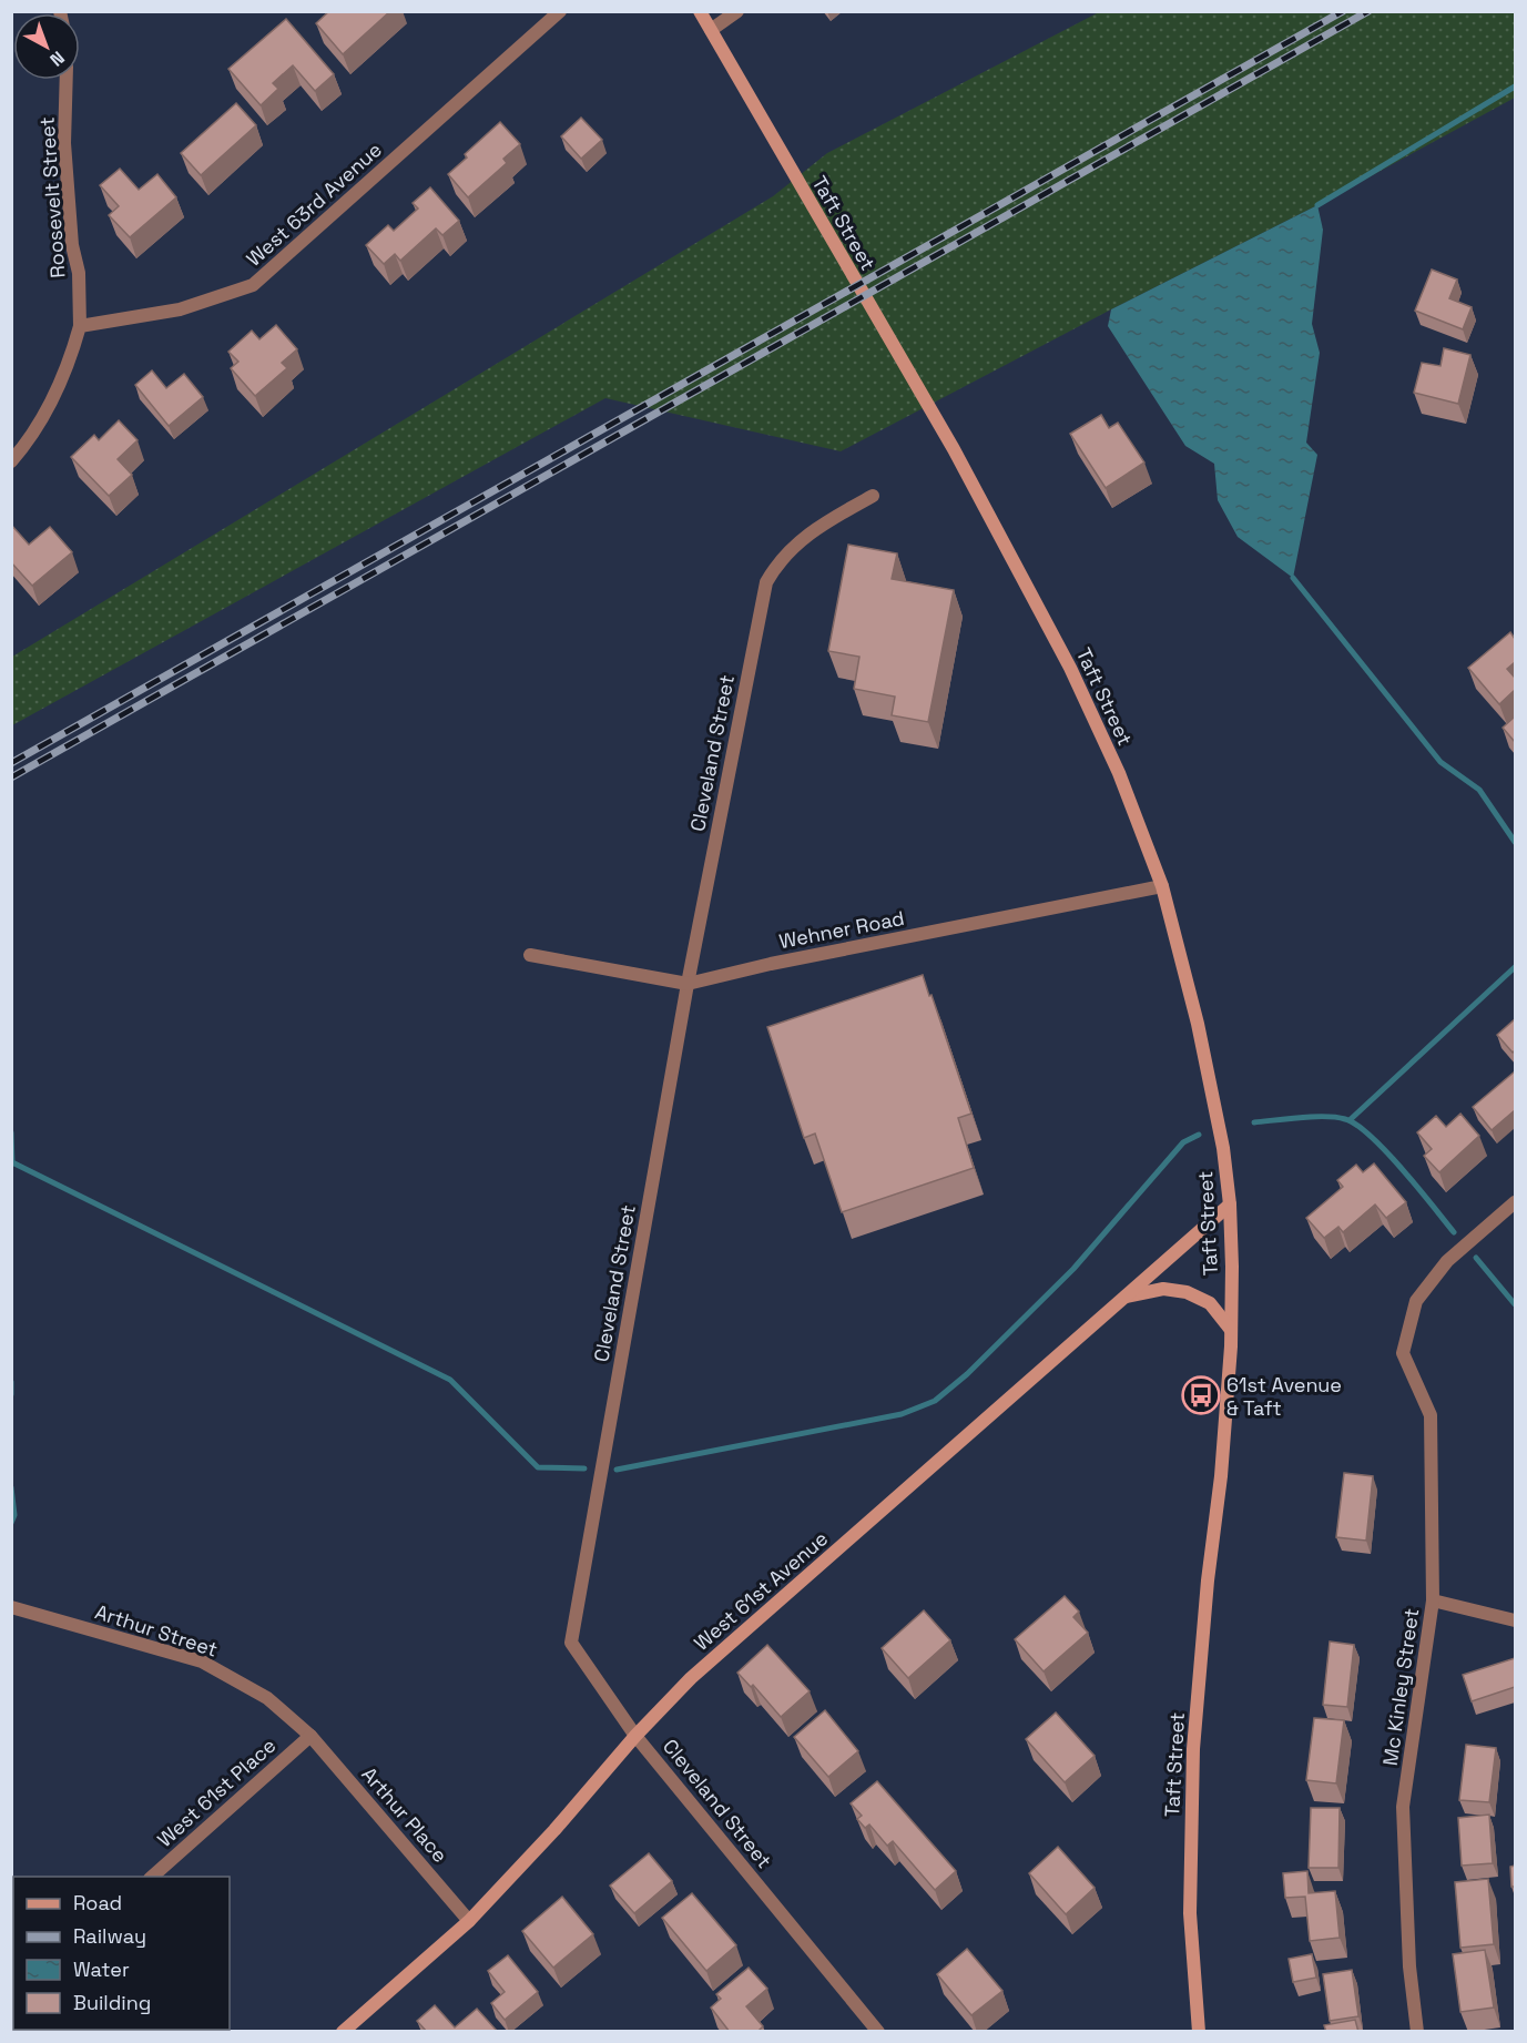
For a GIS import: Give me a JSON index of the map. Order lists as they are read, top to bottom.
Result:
{
  "streets": {
    "main road": ["Taft Street", "West 61st Avenue"],
    "street": [
      "Roosevelt Street",
      "West 63rd Avenue",
      "Cleveland Street",
      "Wehner Road",
      "Arthur Street",
      "Mc Kinley Street",
      "West 61st Place",
      "Arthur Place"
    ]
  },
  "crossings": [
    ["Roosevelt Street", "West 63rd Avenue"],
    ["Taft Street", "Wehner Road"],
    ["Taft Street", "West 61st Avenue"],
    ["Cleveland Street", "Wehner Road"],
    ["Cleveland Street", "West 61st Avenue"],
    ["West 61st Avenue", "Arthur Place"],
    ["Arthur Street", "West 61st Place"],
    ["Arthur Street", "Arthur Place"],
    ["West 61st Place", "Arthur Place"]
  ],
  "places": {
    "bus stop": ["61st Avenue & Taft"]
  },
  "legend": [
    "Road",
    "Railway",
    "Water",
    "Building"
  ],
  "north": "bottom right"
}
